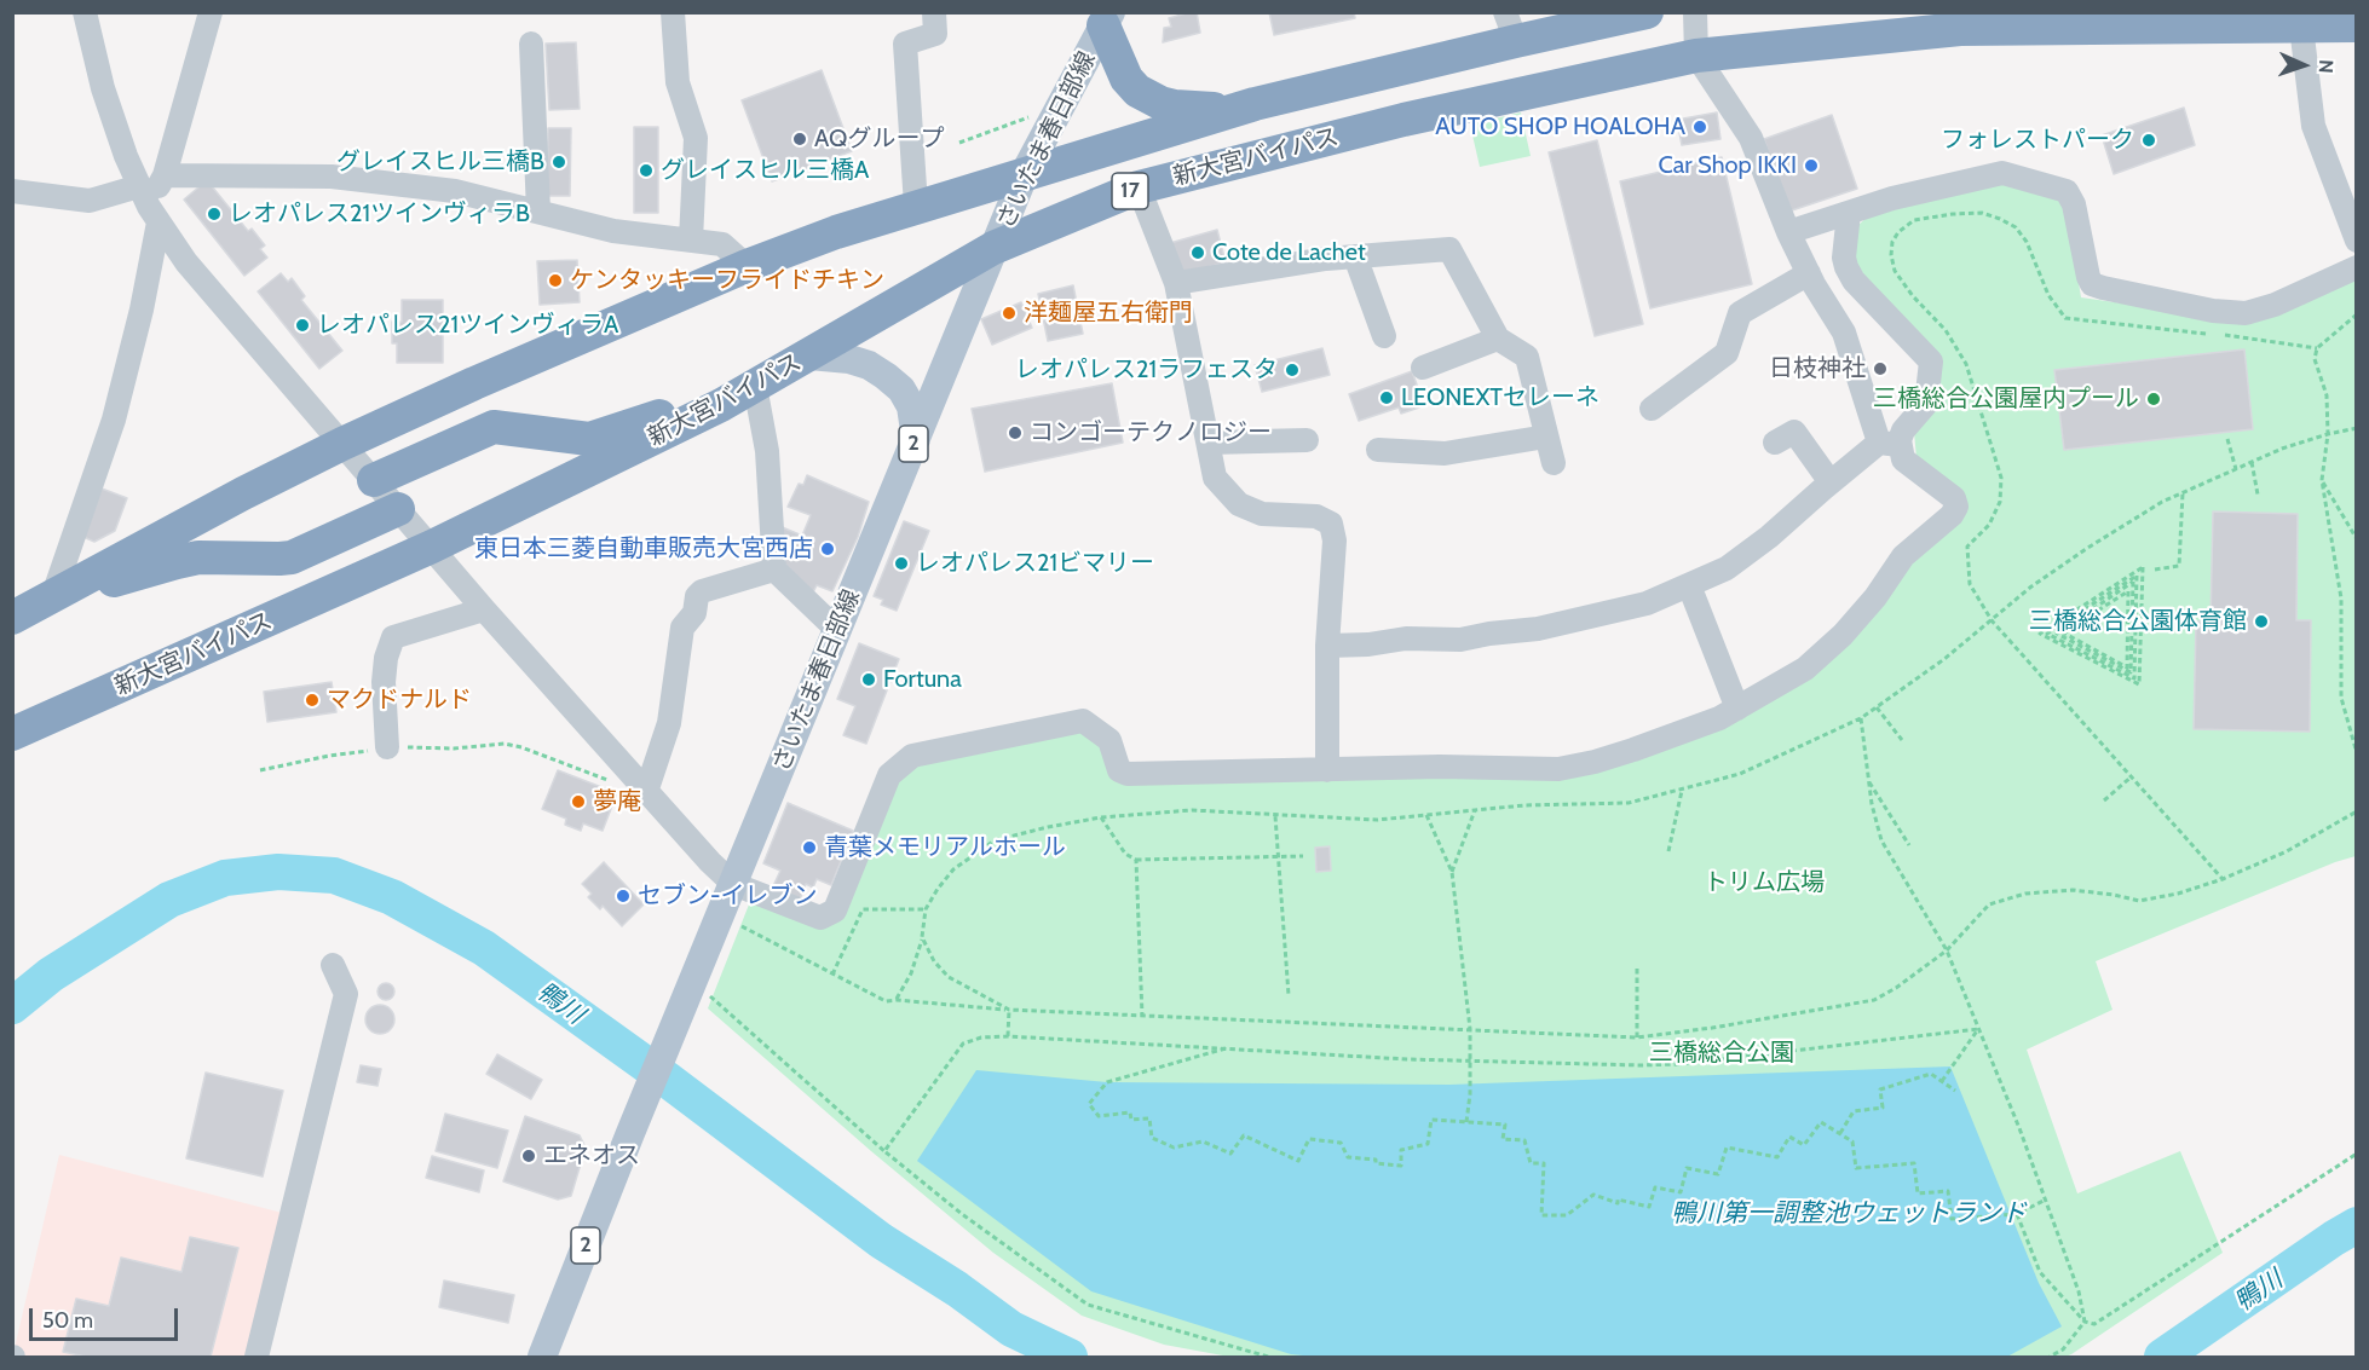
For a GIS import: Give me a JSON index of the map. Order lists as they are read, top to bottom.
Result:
{
  "streets": {
    "highway": ["新大宮バイパス", "17"],
    "main road": ["さいたま春日部線", "2"]
  },
  "crossings": [
    ["さいたま春日部線", "新大宮バイパス"]
  ],
  "water": ["鴨川", "鴨川第一調整池ウェットランド"],
  "parks": ["トリム広場", "三橋総合公園"],
  "places": [
    "AUTO SHOP HOALOHA",
    "AQグループ",
    "フォレストパーク",
    "グレイスヒル三橋B",
    "Car Shop IKKI",
    "グレイスヒル三橋A",
    "レオパレス21ツインヴィラB",
    "Cote de Lachet",
    "ケンタッキーフライドチキン",
    "洋麺屋五右衛門",
    "レオパレス21ツインヴィラA",
    "日枝神社",
    "レオパレス21ラフェスタ",
    "LEONEXTセレーネ",
    "三橋総合公園屋内プール",
    "コンゴーテクノロジー",
    "東日本三菱自動車販売大宮西店",
    "レオパレス21ビマリー",
    "三橋総合公園体育館",
    "Fortuna",
    "マクドナルド",
    "夢庵",
    "青葉メモリアルホール",
    "セブン-イレブン",
    "エネオス"
  ],
  "scale_bar": "50 m",
  "north": "right"
}
